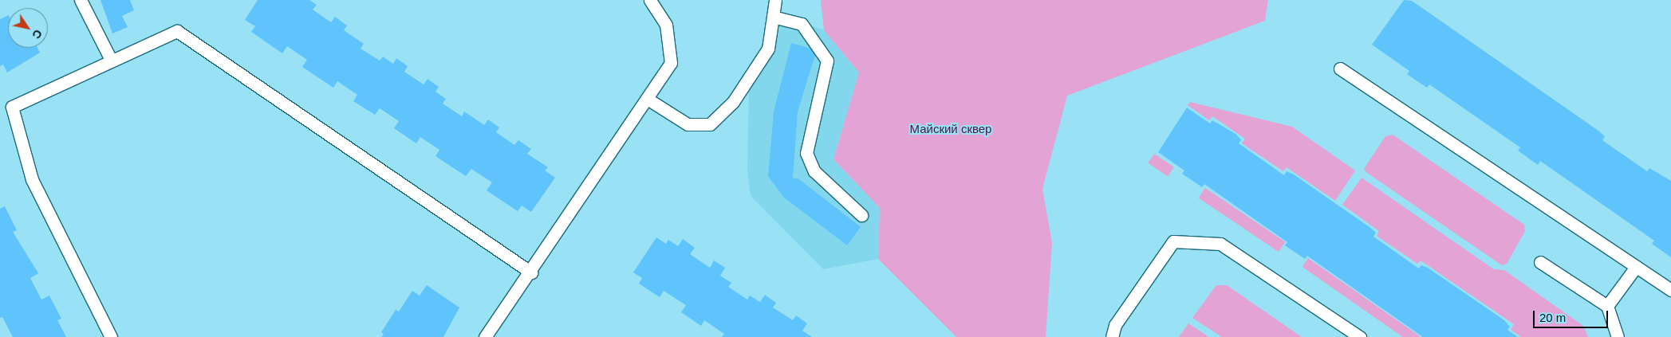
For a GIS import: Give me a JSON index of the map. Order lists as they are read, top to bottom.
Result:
{
  "parks": ["Майский сквер"],
  "scale_bar": "20 m",
  "north": "bottom right"
}
